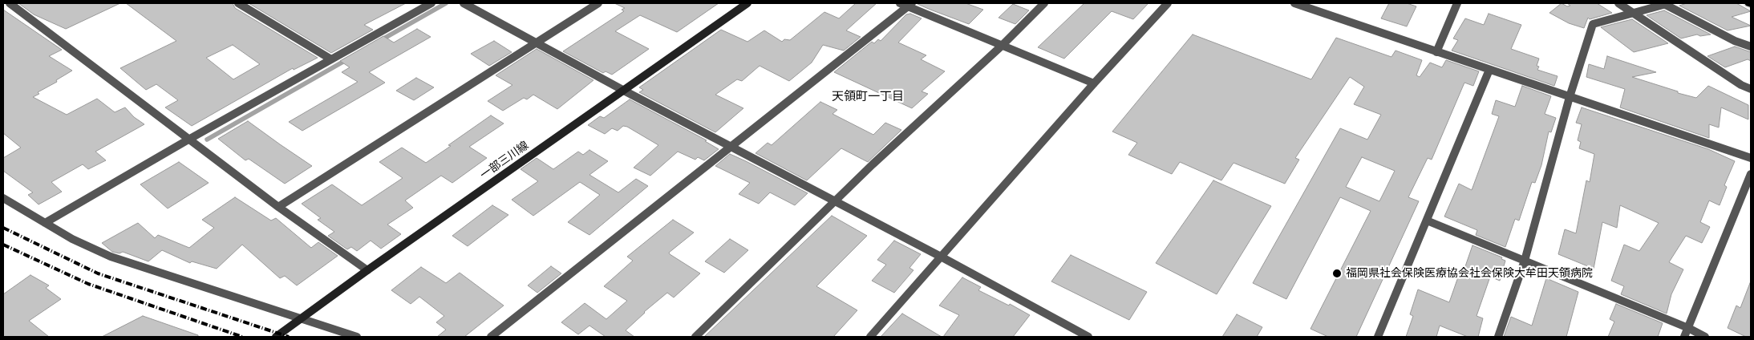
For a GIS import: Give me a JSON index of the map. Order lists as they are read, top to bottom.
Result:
{
  "streets": {
    "main road": ["一部三川線"]
  },
  "districts": ["天領町一丁目"],
  "places": ["福岡県社会保険医療協会社会保険大牟田天領病院"]
}
